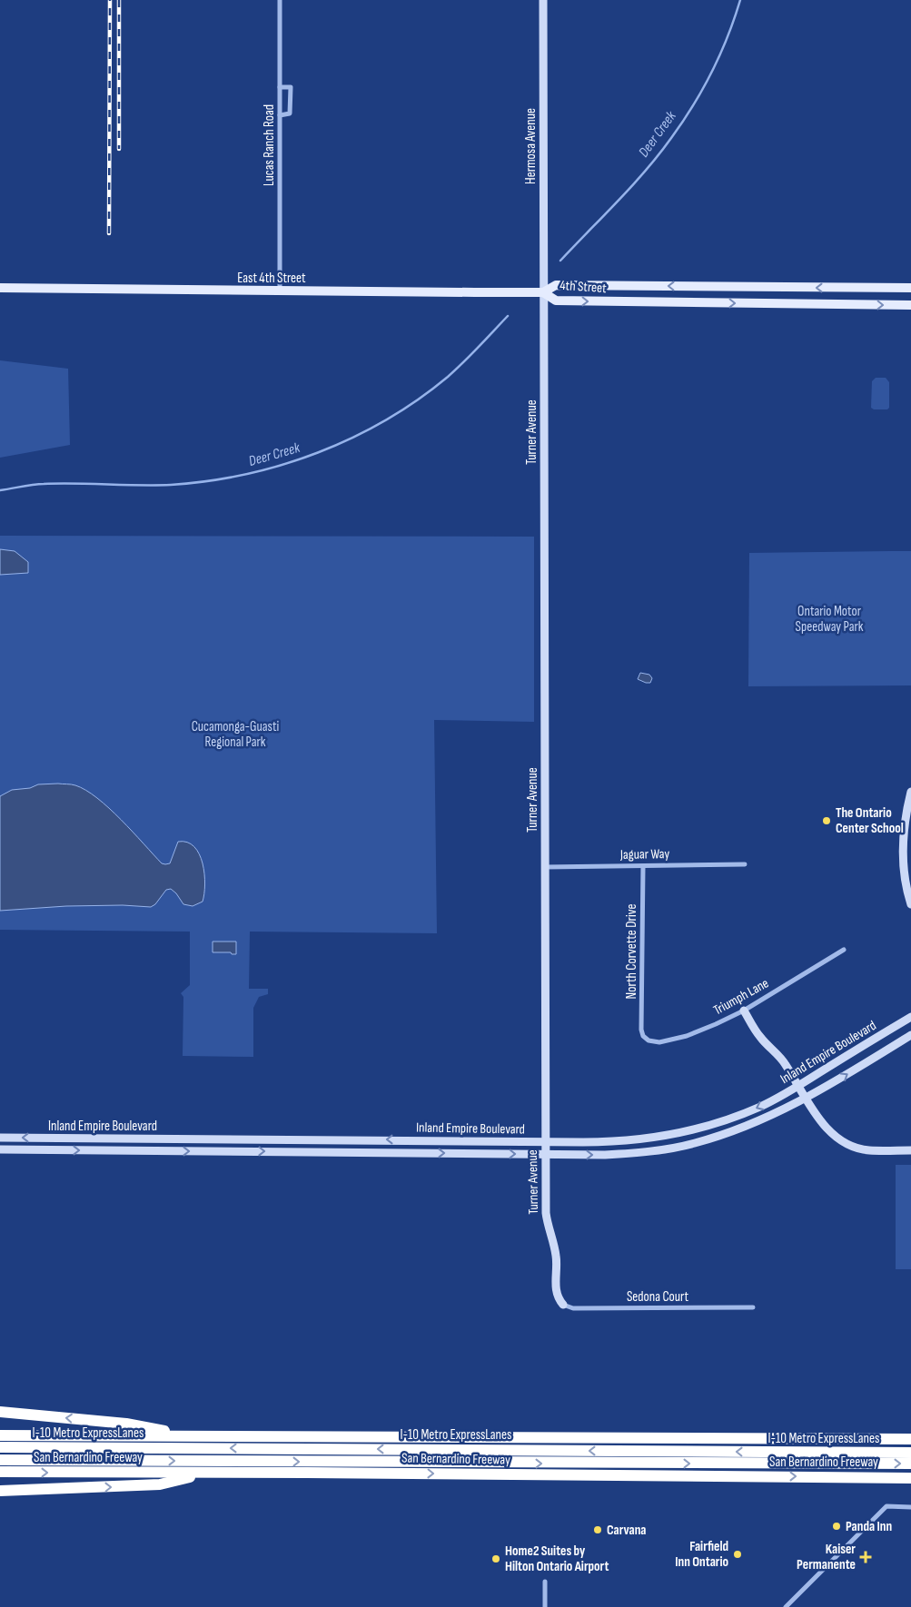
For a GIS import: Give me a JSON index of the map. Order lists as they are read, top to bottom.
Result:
{
  "streets": {
    "highway": ["I-10 Metro ExpressLanes", "San Bernardino Freeway"],
    "main road": [
      "Hermosa Avenue",
      "East 4th Street",
      "4th Street",
      "Turner Avenue",
      "Inland Empire Boulevard"
    ],
    "street": [
      "Lucas Ranch Road",
      "Jaguar Way",
      "North Corvette Drive",
      "Triumph Lane",
      "Sedona Court"
    ]
  },
  "crossings": [
    ["Lucas Ranch Road", "East 4th Street"],
    ["Hermosa Avenue", "East 4th Street"],
    ["Hermosa Avenue", "4th Street"],
    ["Hermosa Avenue", "Turner Avenue"],
    ["East 4th Street", "4th Street"],
    ["East 4th Street", "Turner Avenue"],
    ["4th Street", "Turner Avenue"],
    ["Turner Avenue", "Jaguar Way"],
    ["Turner Avenue", "Inland Empire Boulevard"],
    ["Turner Avenue", "Sedona Court"],
    ["Jaguar Way", "North Corvette Drive"],
    ["North Corvette Drive", "Triumph Lane"]
  ],
  "water": ["Deer Creek"],
  "parks": ["Ontario Motor Speedway Park", "Cucamonga-Guasti Regional Park"],
  "places": {
    "other": [
      "The Ontario Center School",
      "Panda Inn",
      "Carvana",
      "Fairfield Inn Ontario",
      "Home2 Suites by Hilton Ontario Airport"
    ],
    "health": ["Kaiser Permanente"]
  }
}
